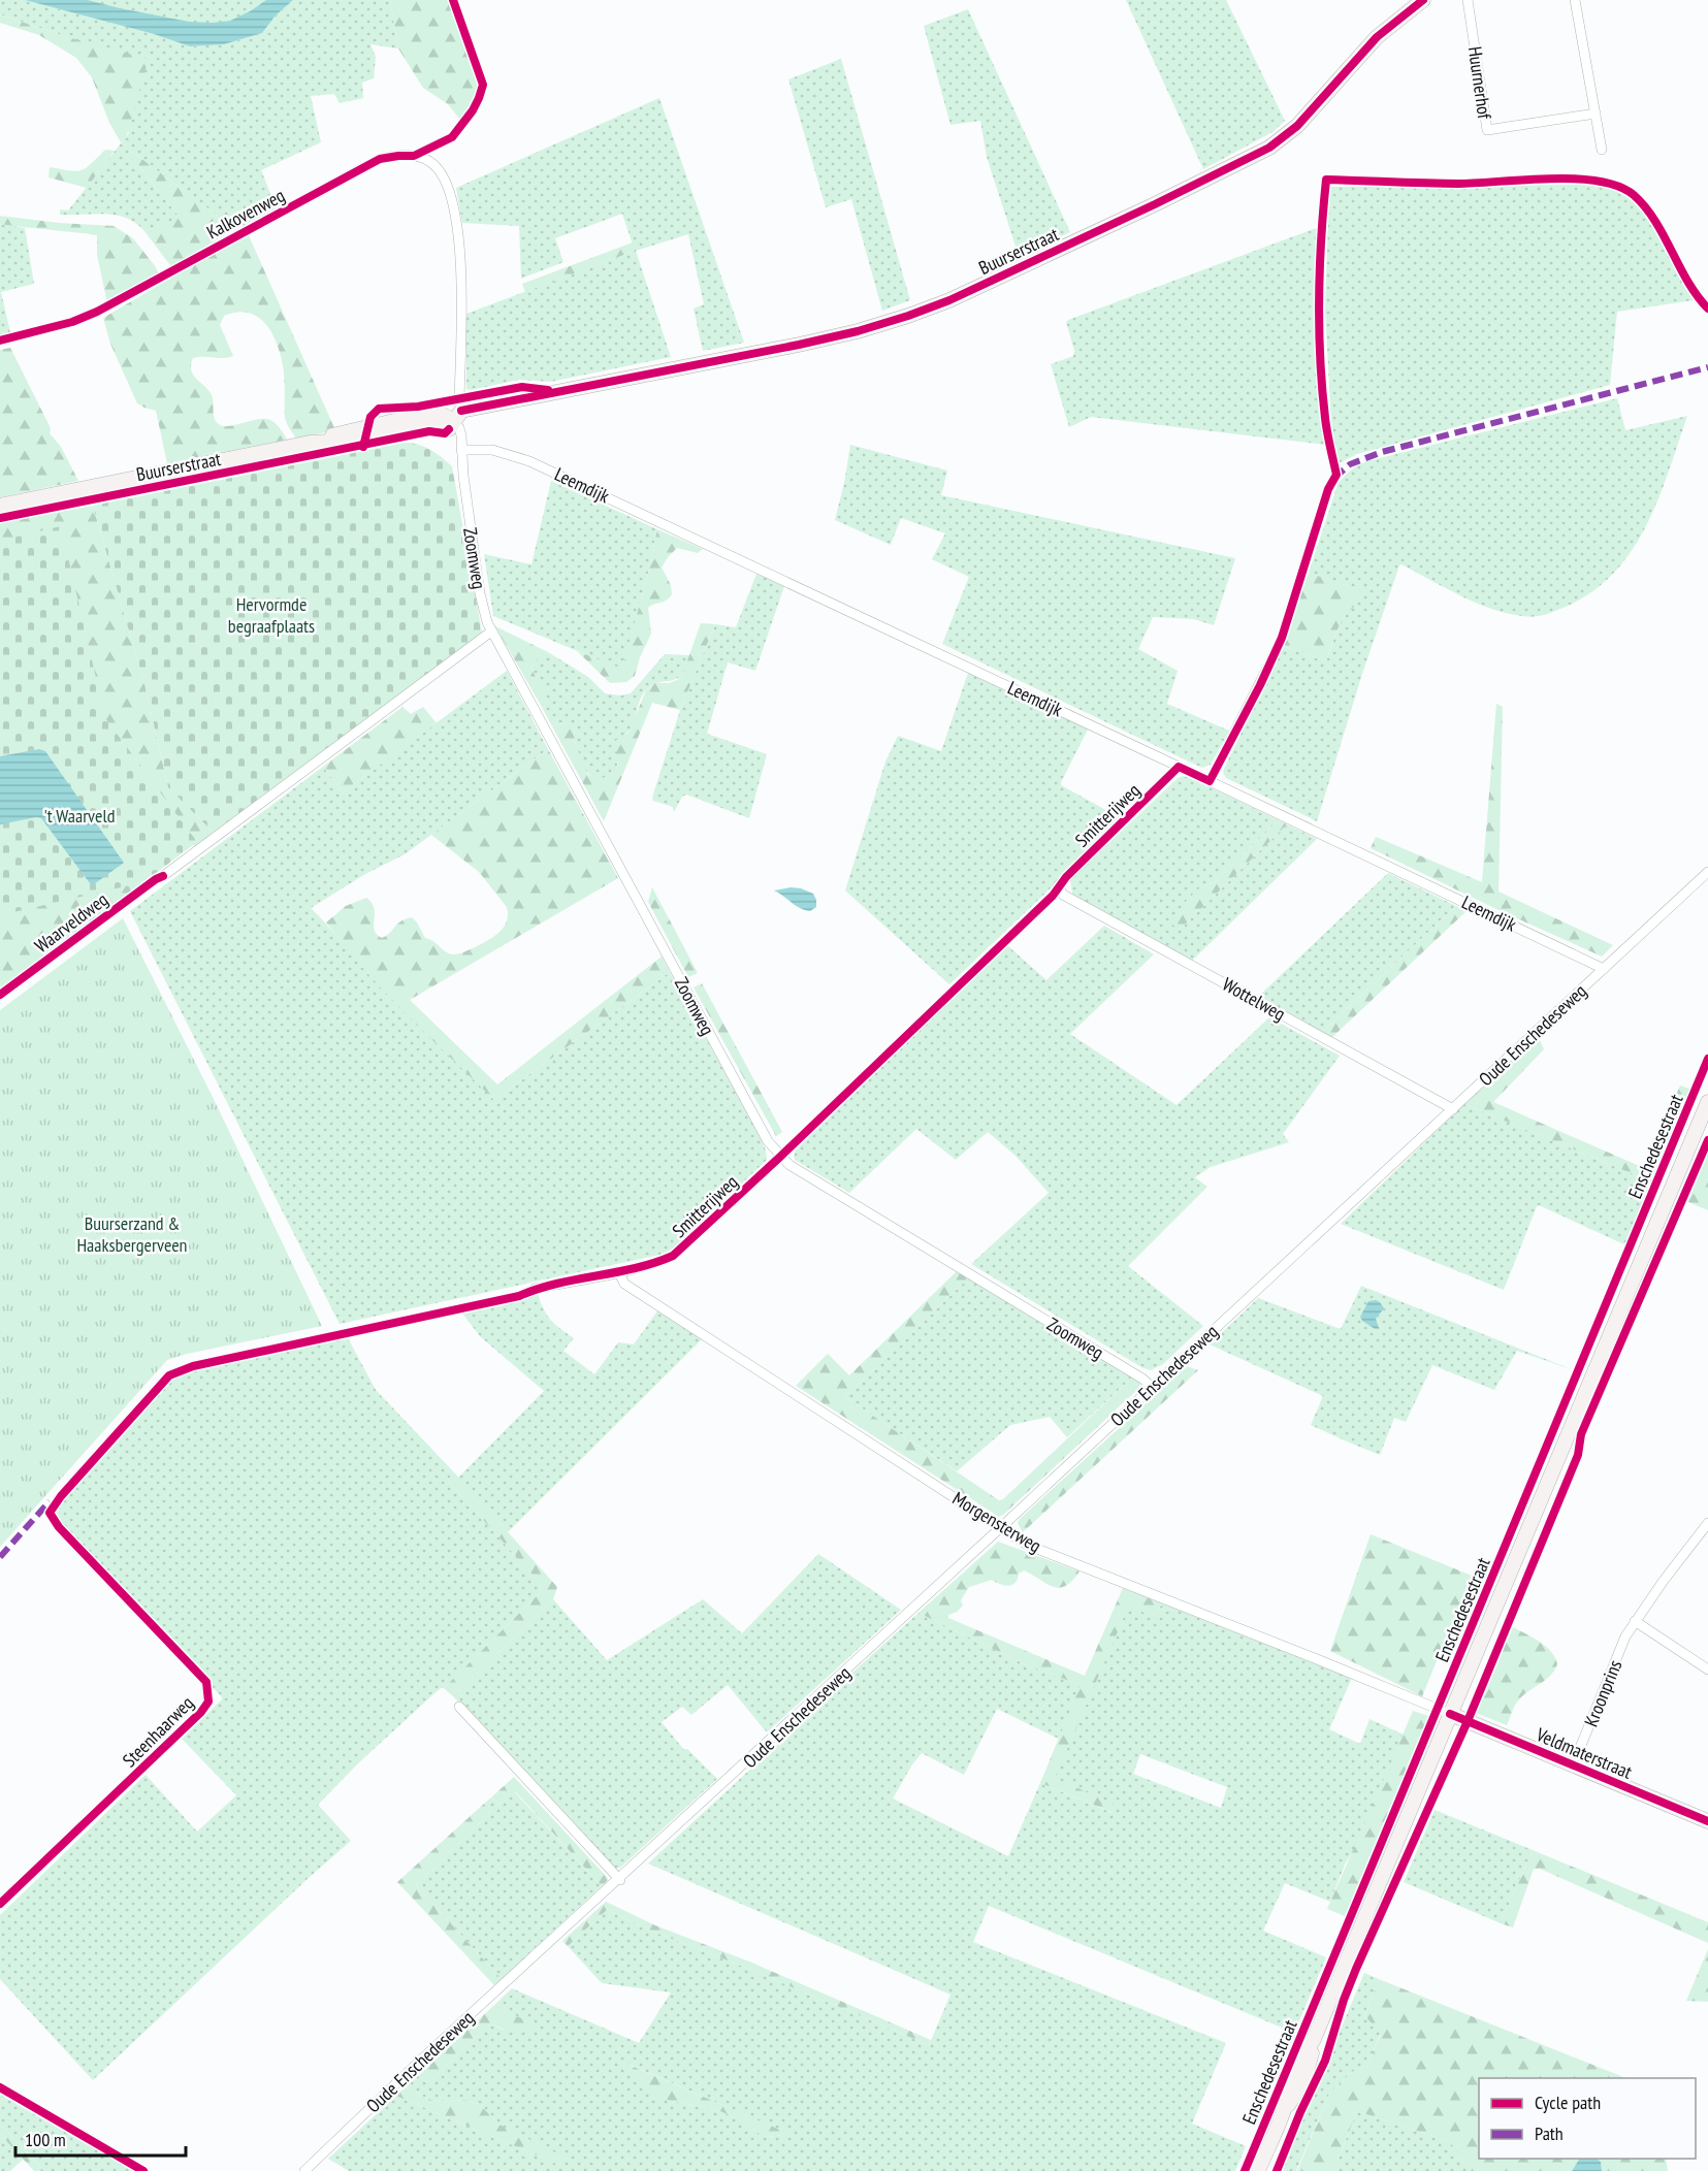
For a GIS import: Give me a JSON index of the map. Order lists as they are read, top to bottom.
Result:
{
  "streets": {
    "main road": ["Buurserstraat", "Enschedesestraat", "Veldmaterstraat"],
    "street": [
      "Huurnerhof",
      "Kalkovenweg",
      "Leemdijk",
      "Zoomweg",
      "Smitterijweg",
      "Wottelweg",
      "Oude Enschedeseweg",
      "Morgensterweg",
      "Kroonprins"
    ],
    "cycle path": ["Waarveldweg", "Steenhaarweg"]
  },
  "crossings": [
    ["Kalkovenweg", "Buurserstraat"],
    ["Kalkovenweg", "Zoomweg"],
    ["Buurserstraat", "Zoomweg"],
    ["Leemdijk", "Zoomweg"],
    ["Leemdijk", "Smitterijweg"],
    ["Leemdijk", "Oude Enschedeseweg"],
    ["Zoomweg", "Smitterijweg"],
    ["Zoomweg", "Oude Enschedeseweg"],
    ["Smitterijweg", "Wottelweg"],
    ["Smitterijweg", "Morgensterweg"],
    ["Wottelweg", "Oude Enschedeseweg"],
    ["Oude Enschedeseweg", "Morgensterweg"],
    ["Enschedesestraat", "Morgensterweg"],
    ["Enschedesestraat", "Veldmaterstraat"],
    ["Morgensterweg", "Veldmaterstraat"],
    ["Kroonprins", "Veldmaterstraat"]
  ],
  "parks": ["Hervormde begraafplaats", "'t Waarveld", "Buurserzand & Haaksbergerveen"],
  "legend": ["Cycle path", "Path"],
  "scale_bar": "100 m"
}
